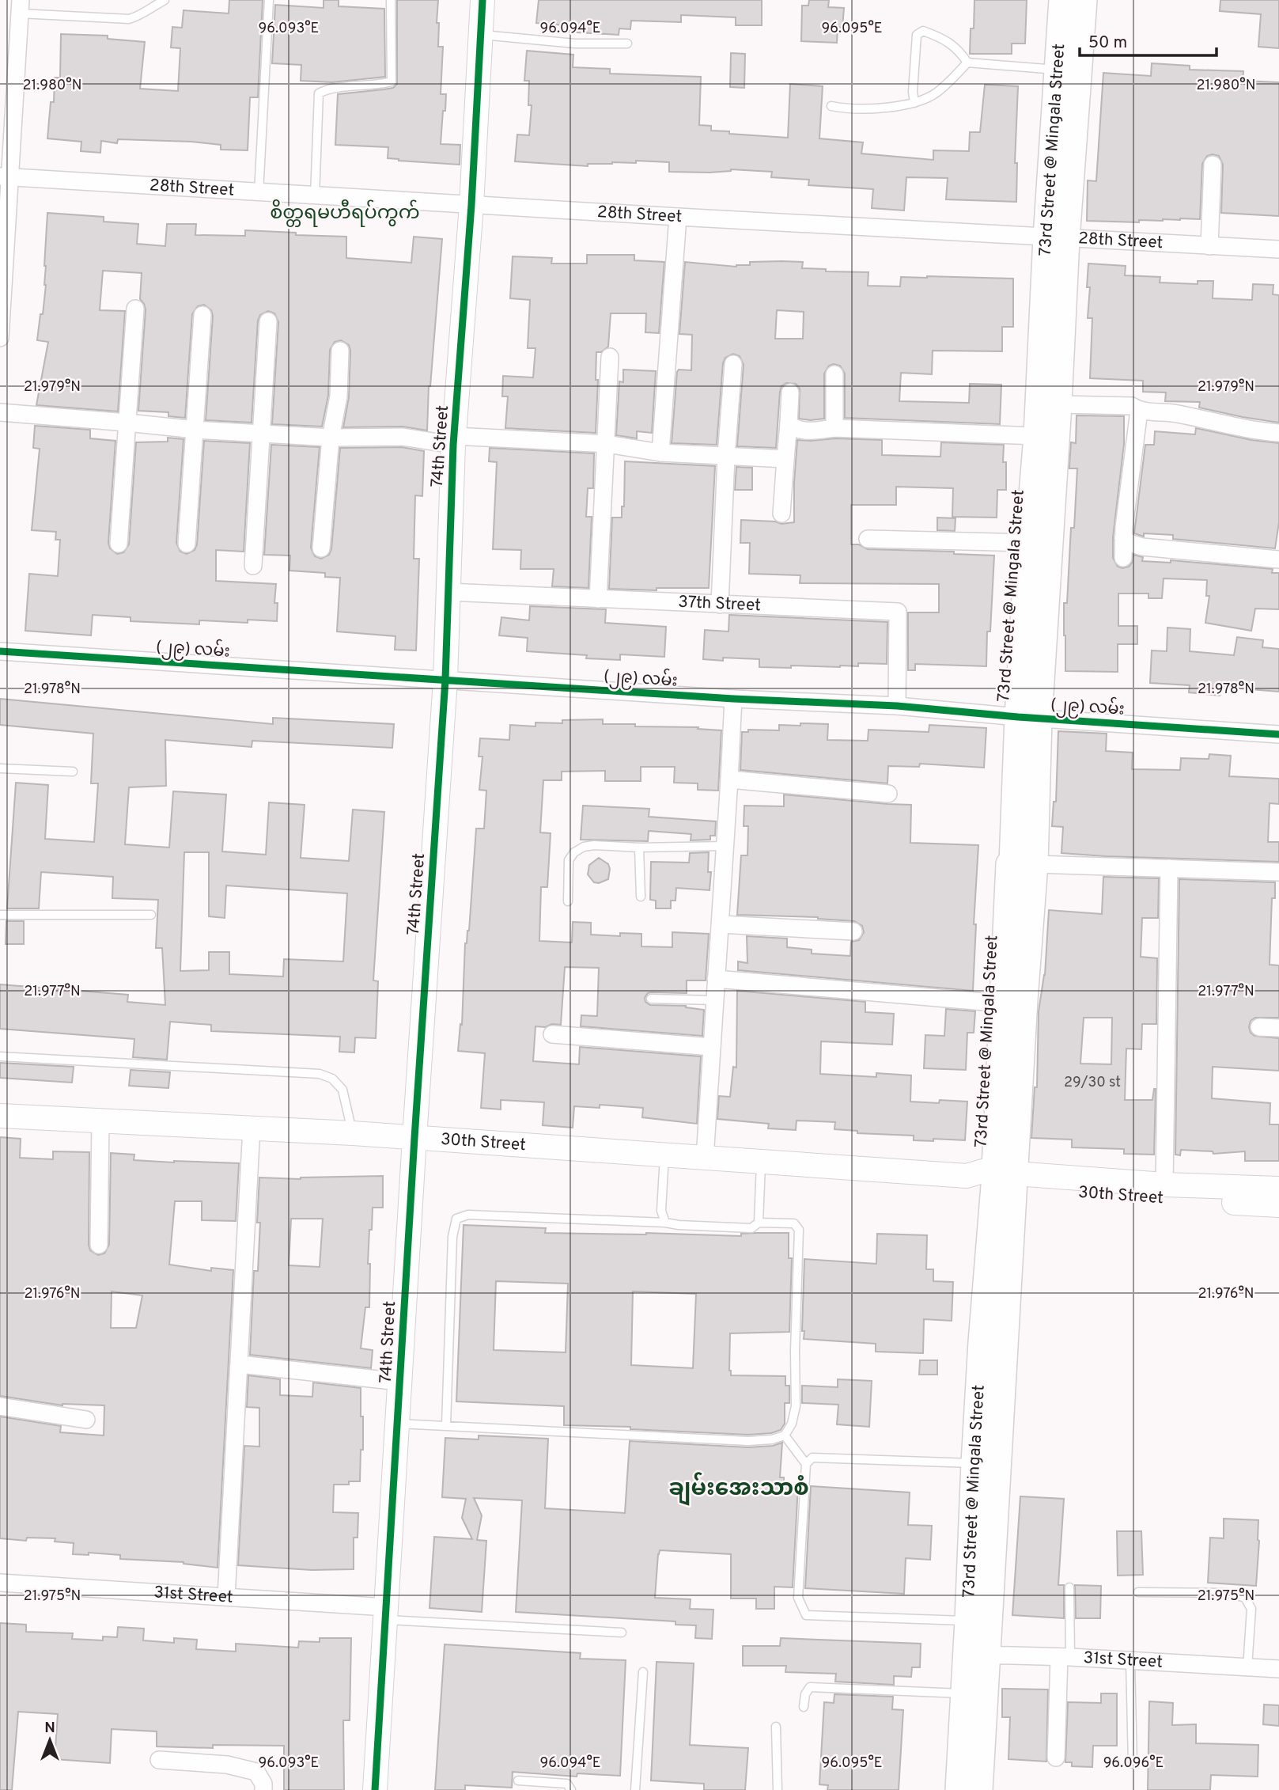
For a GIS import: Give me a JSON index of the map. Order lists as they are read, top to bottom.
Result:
{
  "streets": {
    "main road": ["73rd Street @ Mingala Street"],
    "street": [
      "28th Street",
      "74th Street",
      "37th Street",
      "(၂၉) လမ်း",
      "30th Street",
      "31st Street"
    ]
  },
  "crossings": [
    ["73rd Street @ Mingala Street", "28th Street"],
    ["73rd Street @ Mingala Street", "(၂၉) လမ်း"],
    ["73rd Street @ Mingala Street", "30th Street"],
    ["73rd Street @ Mingala Street", "31st Street"],
    ["28th Street", "74th Street"],
    ["74th Street", "37th Street"],
    ["74th Street", "(၂၉) လမ်း"],
    ["74th Street", "30th Street"],
    ["74th Street", "31st Street"],
    ["37th Street", "(၂၉) လမ်း"]
  ],
  "districts": ["စိတ္တရမဟီရပ်ကွက်", "ချမ်းအေးသာစံ"],
  "house_numbers": ["29/30 st"],
  "scale_bar": "50 m",
  "north": "top",
  "coordinates": [
    "96.093°E",
    "96.094°E",
    "96.095°E",
    "21.980°N",
    "21.979°N",
    "21.978°N",
    "21.977°N",
    "21.976°N",
    "21.975°N",
    "96.096°E"
  ]
}
